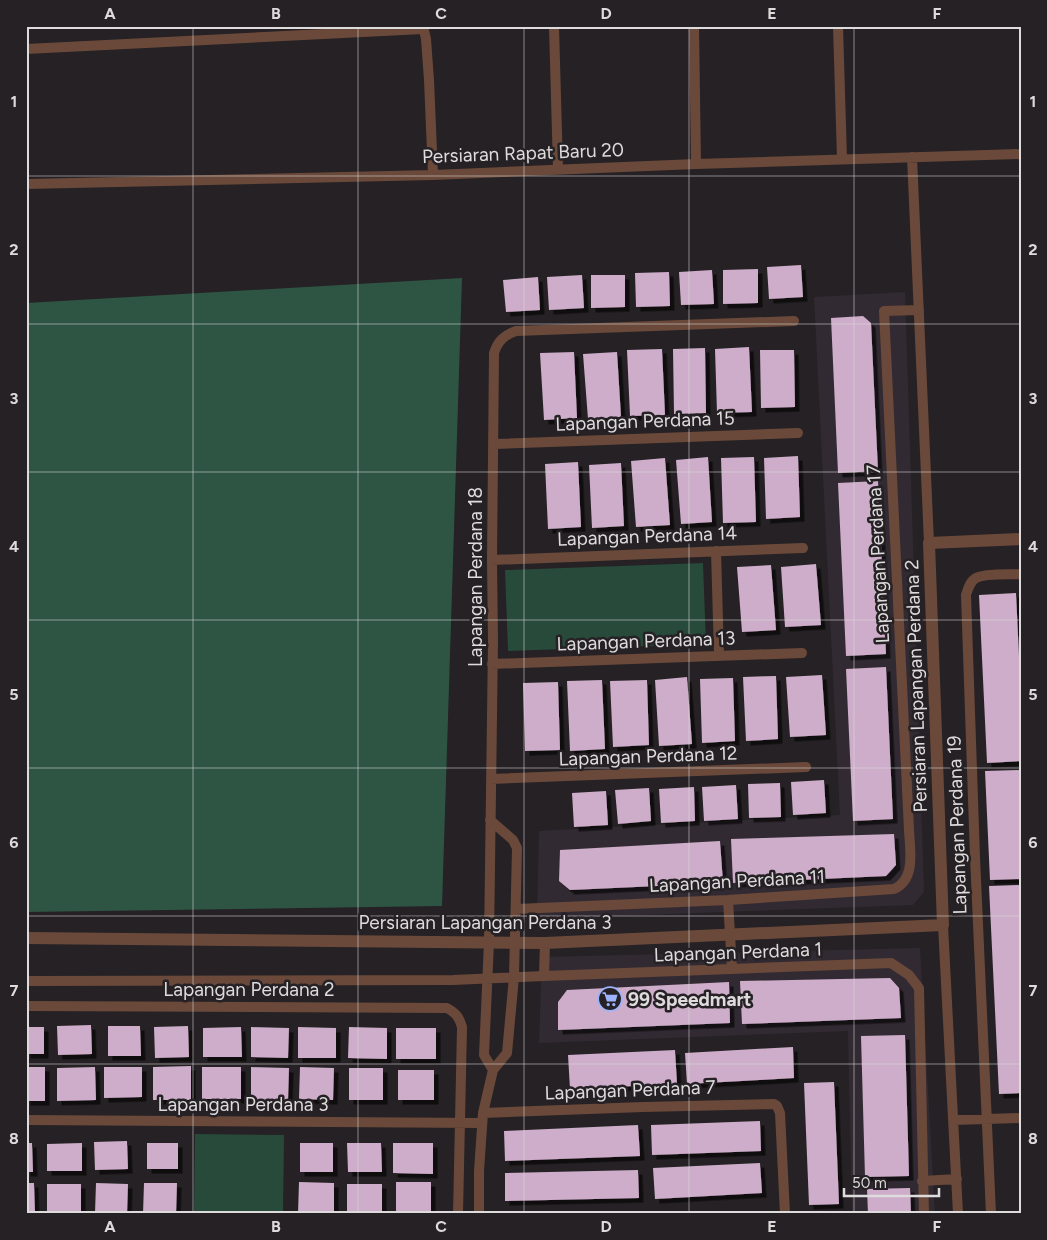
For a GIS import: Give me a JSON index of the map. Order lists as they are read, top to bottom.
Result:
{
  "streets": {
    "street": [
      "Persiaran Rapat Baru 20",
      "Lapangan Perdana 15",
      "Lapangan Perdana 14",
      "Lapangan Perdana 17",
      "Lapangan Perdana 18",
      "Lapangan Perdana 13",
      "Persiaran Lapangan Perdana 2",
      "Lapangan Perdana 12",
      "Lapangan Perdana 19",
      "Lapangan Perdana 11",
      "Persiaran Lapangan Perdana 3",
      "Lapangan Perdana 1",
      "Lapangan Perdana 2",
      "Lapangan Perdana 7",
      "Lapangan Perdana 3"
    ]
  },
  "crossings": [
    ["Persiaran Rapat Baru 20", "Persiaran Lapangan Perdana 2"],
    ["Lapangan Perdana 15", "Lapangan Perdana 18"],
    ["Lapangan Perdana 14", "Lapangan Perdana 18"],
    ["Lapangan Perdana 17", "Persiaran Lapangan Perdana 2"],
    ["Lapangan Perdana 17", "Lapangan Perdana 11"],
    ["Lapangan Perdana 18", "Lapangan Perdana 13"],
    ["Lapangan Perdana 18", "Lapangan Perdana 12"],
    ["Lapangan Perdana 18", "Persiaran Lapangan Perdana 3"],
    ["Lapangan Perdana 18", "Lapangan Perdana 1"],
    ["Persiaran Lapangan Perdana 2", "Persiaran Lapangan Perdana 3"],
    ["Lapangan Perdana 2", "Lapangan Perdana 7"],
    ["Lapangan Perdana 2", "Lapangan Perdana 3"],
    ["Lapangan Perdana 7", "Lapangan Perdana 3"]
  ],
  "places": {
    "supermarket": ["99 Speedmart"]
  },
  "scale_bar": "50 m",
  "grid": {
    "columns": [
      "A",
      "B",
      "C",
      "D",
      "E",
      "F"
    ],
    "rows": [
      "1",
      "2",
      "3",
      "4",
      "5",
      "6",
      "7",
      "8"
    ]
  }
}
